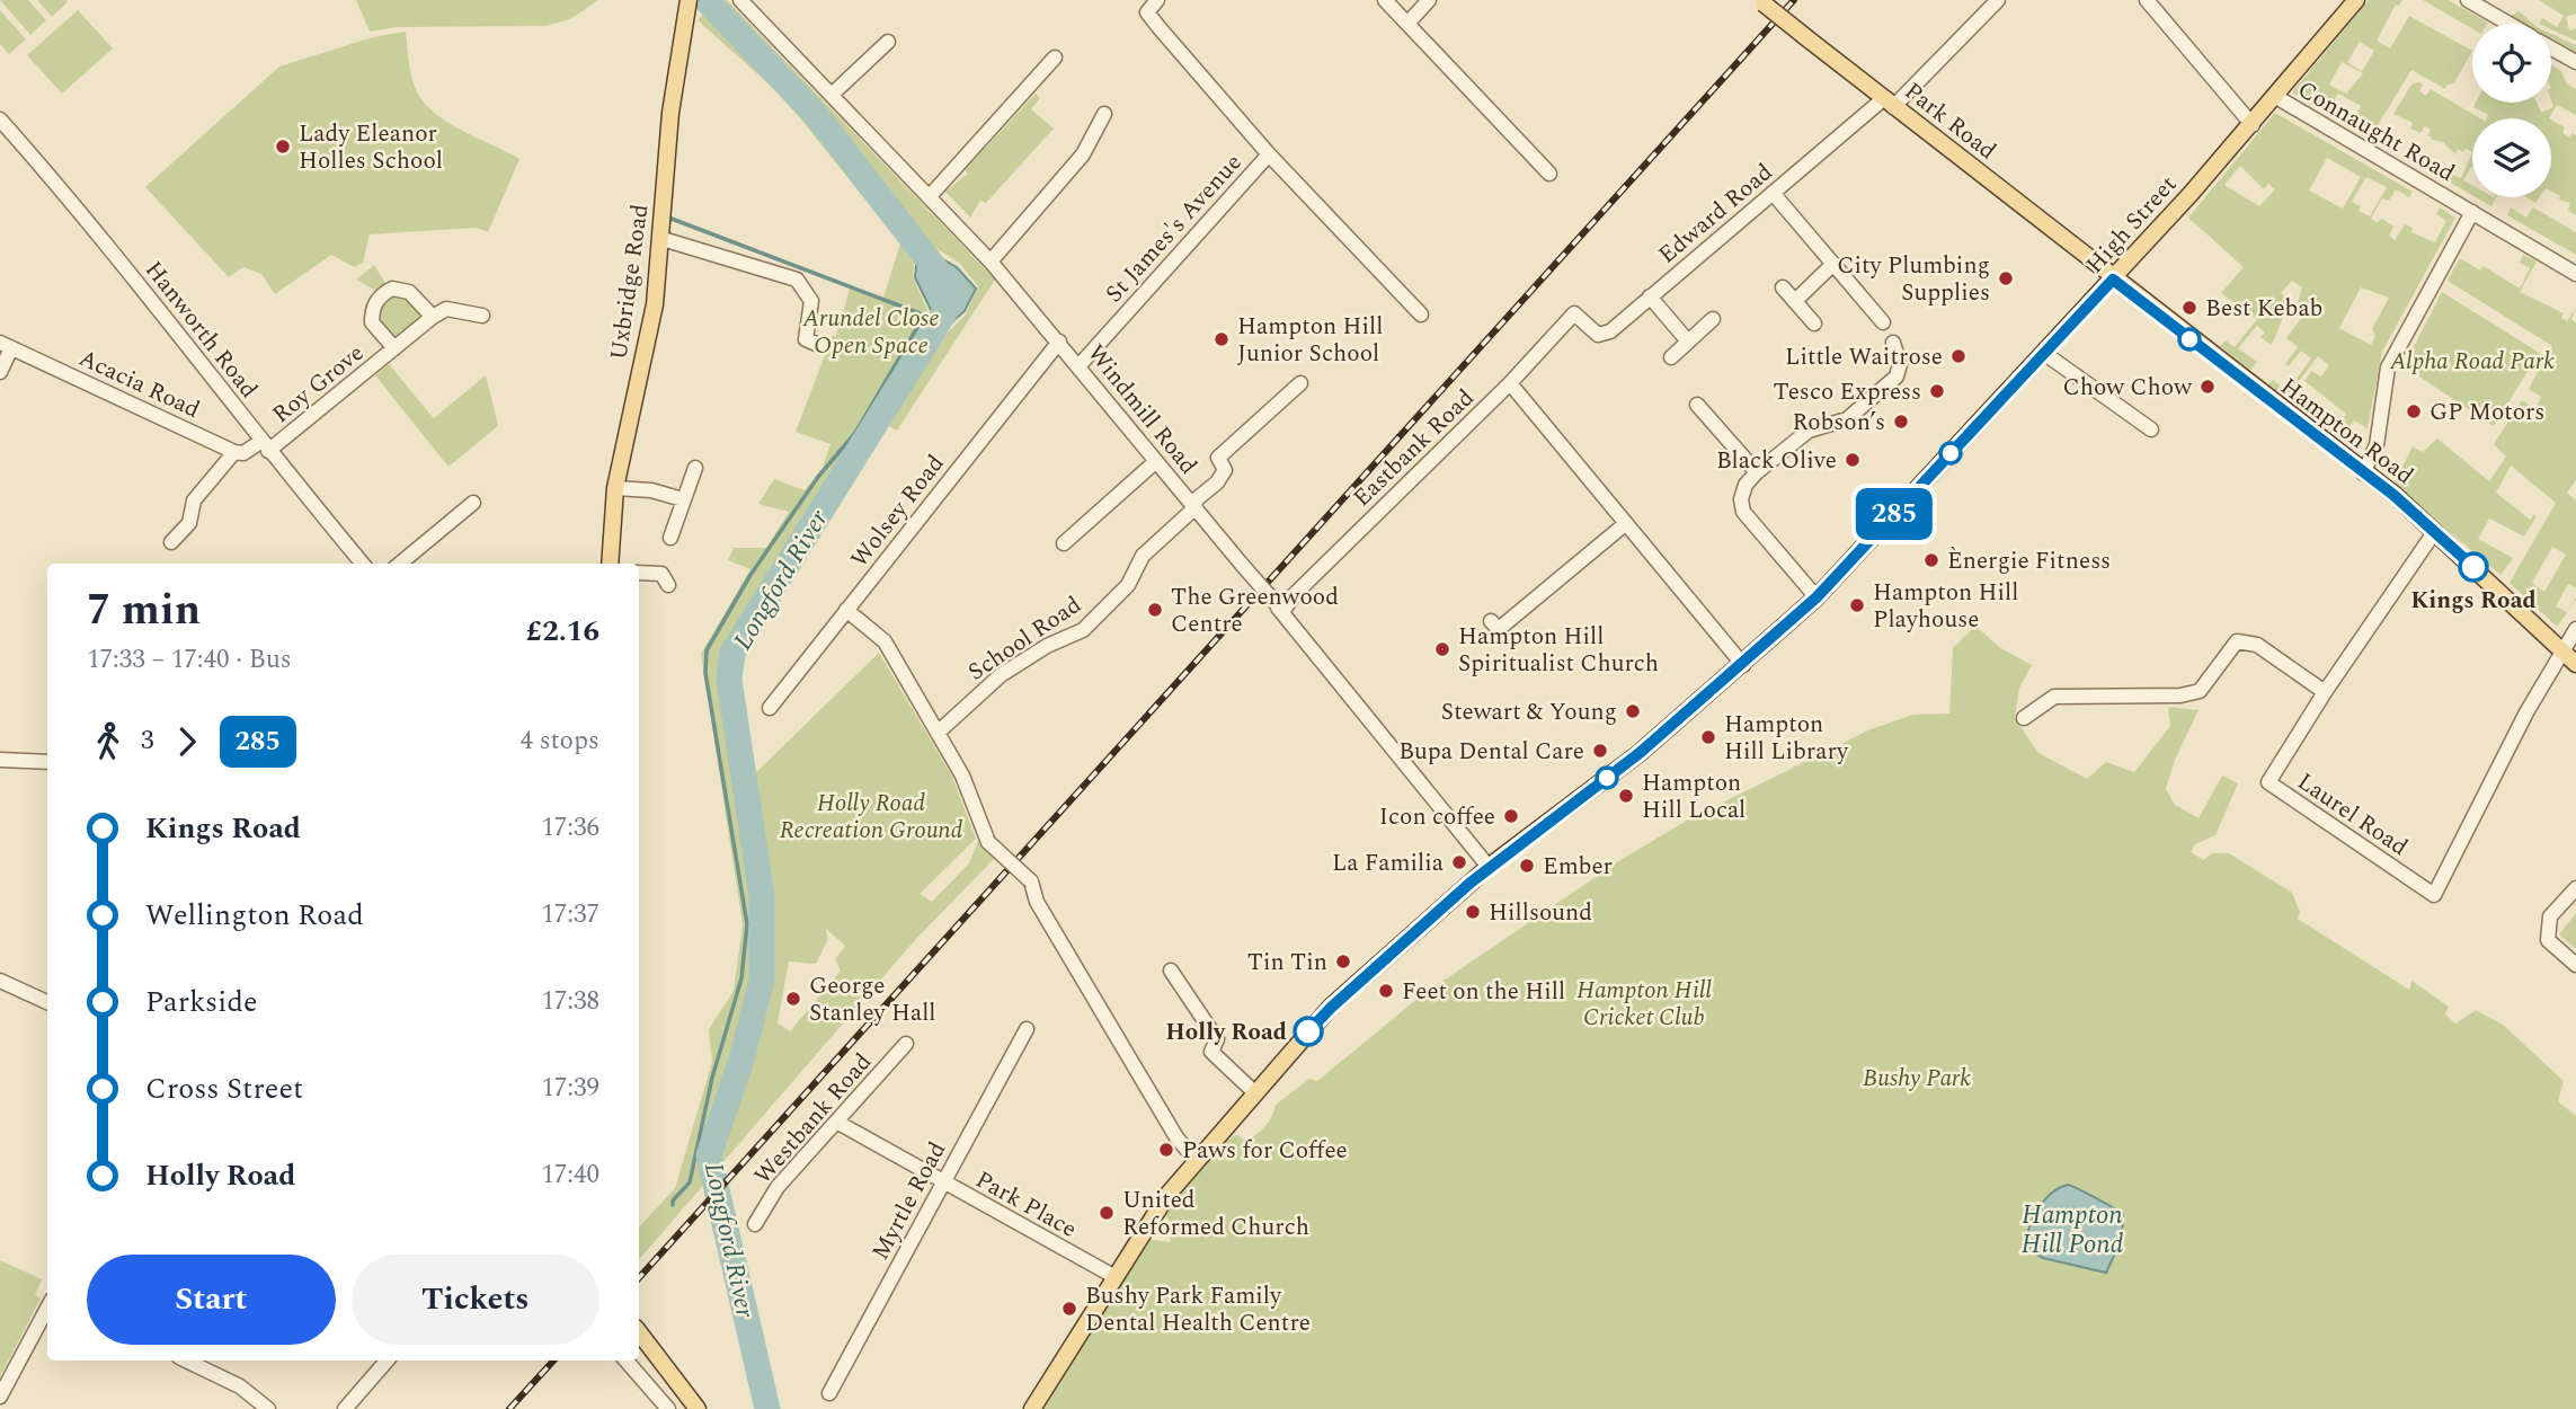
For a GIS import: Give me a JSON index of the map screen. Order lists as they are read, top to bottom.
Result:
{
  "streets": {
    "main road": [
      "Park Road",
      "High Street",
      "Uxbridge Road",
      "Hampton Road"
    ],
    "street": [
      "Connaught Road",
      "Edward Road",
      "St James's Avenue",
      "Hanworth Road",
      "Acacia Road",
      "Roy Grove",
      "Windmill Road",
      "Eastbank Road",
      "Wolsey Road",
      "School Road",
      "Laurel Road",
      "Westbank Road",
      "Myrtle Road",
      "Park Place"
    ]
  },
  "crossings": [
    ["Park Road", "Edward Road"],
    ["Park Road", "High Street"],
    ["Park Road", "Hampton Road"],
    ["Connaught Road", "High Street"],
    ["Edward Road", "Eastbank Road"],
    ["High Street", "Windmill Road"],
    ["High Street", "Hampton Road"],
    ["High Street", "Park Place"],
    ["St James's Avenue", "Windmill Road"],
    ["Hanworth Road", "Roy Grove"],
    ["Windmill Road", "Eastbank Road"],
    ["Windmill Road", "Wolsey Road"],
    ["Windmill Road", "School Road"],
    ["Hampton Road", "Laurel Road"],
    ["Westbank Road", "Park Place"],
    ["Myrtle Road", "Park Place"]
  ],
  "water": ["Longford River", "Hampton Hill Pond"],
  "parks": [
    "Arundel Close Open Space",
    "Alpha Road Park",
    "Holly Road Recreation Ground",
    "Hampton Hill Cricket Club",
    "Bushy Park"
  ],
  "places": [
    "Lady Eleanor Holles School",
    "City Plumbing Supplies",
    "Best Kebab",
    "Hampton Hill Junior School",
    "Little Waitrose",
    "Chow Chow",
    "Tesco Express",
    "GP Motors",
    "Robson’s",
    "Black Olive",
    "Ènergie Fitness",
    "Kings Road",
    "Hampton Hill Playhouse",
    "The Greenwood Centre",
    "Hampton Hill Spiritualist Church",
    "Stewart & Young",
    "Hampton Hill Library",
    "Bupa Dental Care",
    "Hampton Hill Local",
    "Icon coffee",
    "La Familia",
    "Ember",
    "Hillsound",
    "Tin Tin",
    "Feet on the Hill",
    "George Stanley Hall",
    "Holly Road",
    "Paws for Coffee",
    "United Reformed Church",
    "Bushy Park Family Dental Health Centre"
  ],
  "lines": ["bus line 285"],
  "page": {
    "on_map": "285",
    "heading": ["7 min", "17:33 – 17:40 · Bus", "£2.16"],
    "legs": ["3", "285", "4 stops"],
    "list": [
      {
        "name": "Kings Road",
        "value": "17:36"
      },
      {
        "name": "Wellington Road",
        "value": "17:37"
      },
      {
        "name": "Parkside",
        "value": "17:38"
      },
      {
        "name": "Cross Street",
        "value": "17:39"
      },
      {
        "name": "Holly Road",
        "value": "17:40"
      }
    ],
    "buttons": ["Start", "Tickets"]
  }
}
